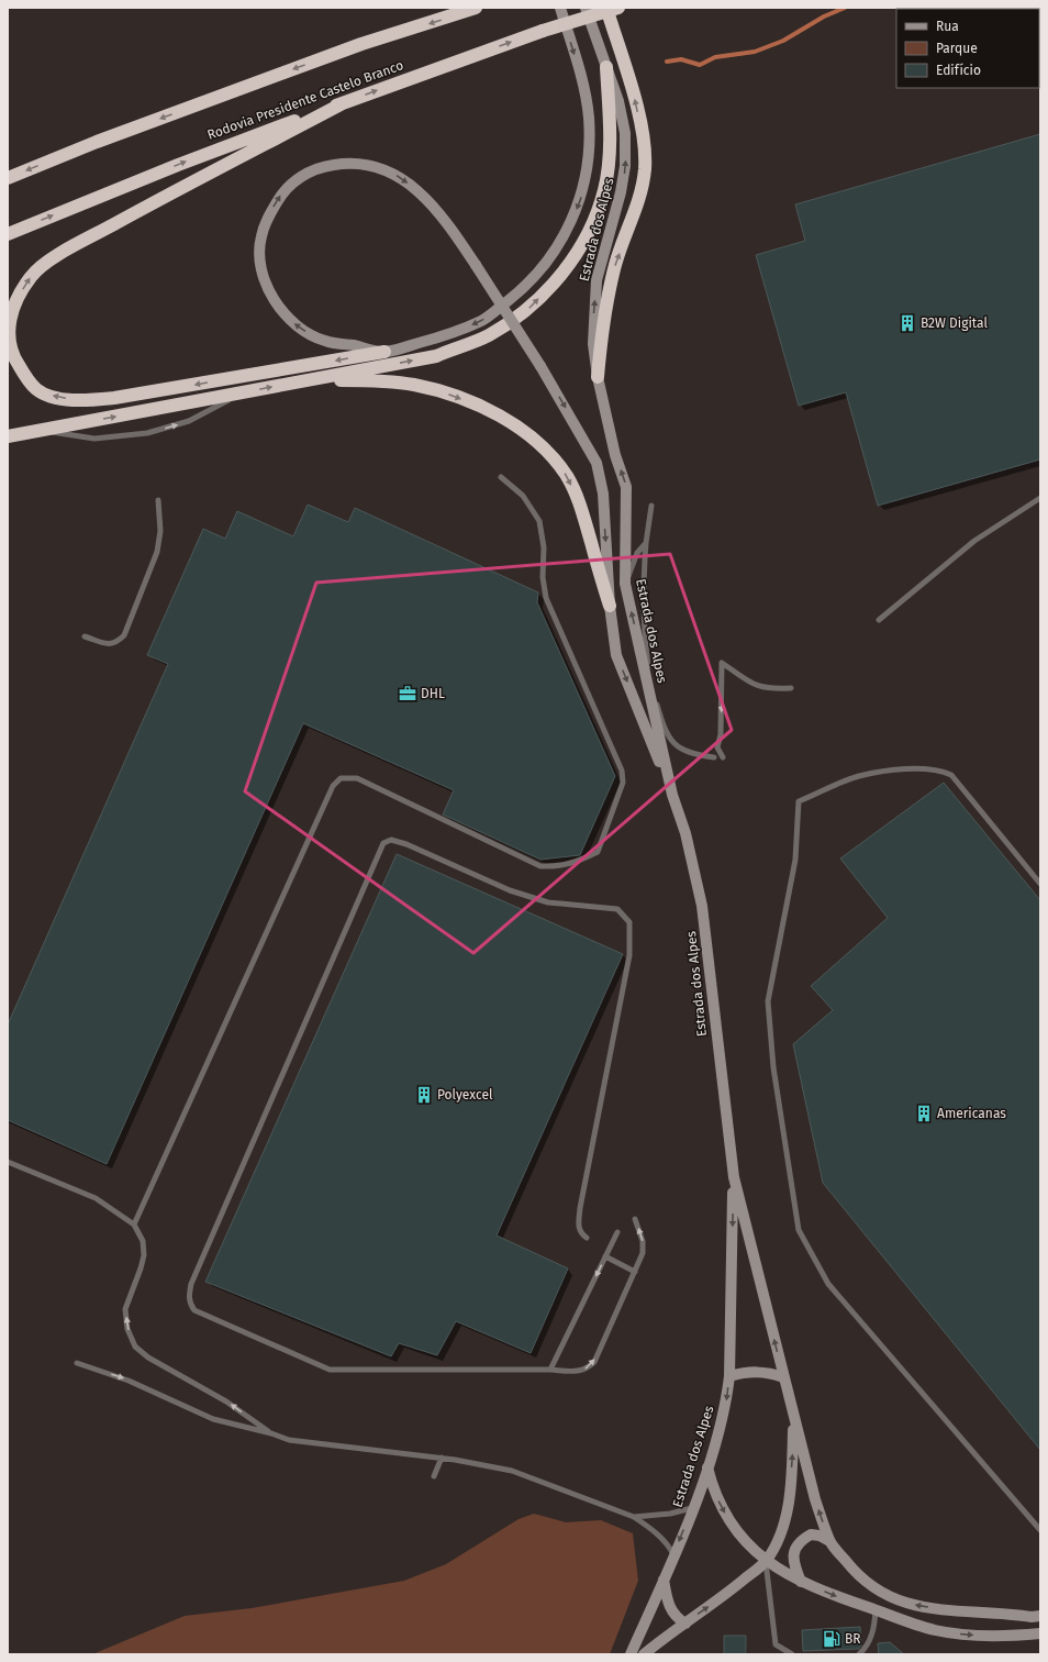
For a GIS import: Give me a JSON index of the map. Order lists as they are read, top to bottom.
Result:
{
  "streets": {
    "highway": ["Rodovia Presidente Castelo Branco"],
    "main road": ["Estrada dos Alpes"]
  },
  "places": {
    "building": ["B2W Digital", "Polyexcel", "Americanas"],
    "office": ["DHL"],
    "fuel station": ["BR"]
  },
  "legend": ["Rua", "Parque", "Edifício"]
}
